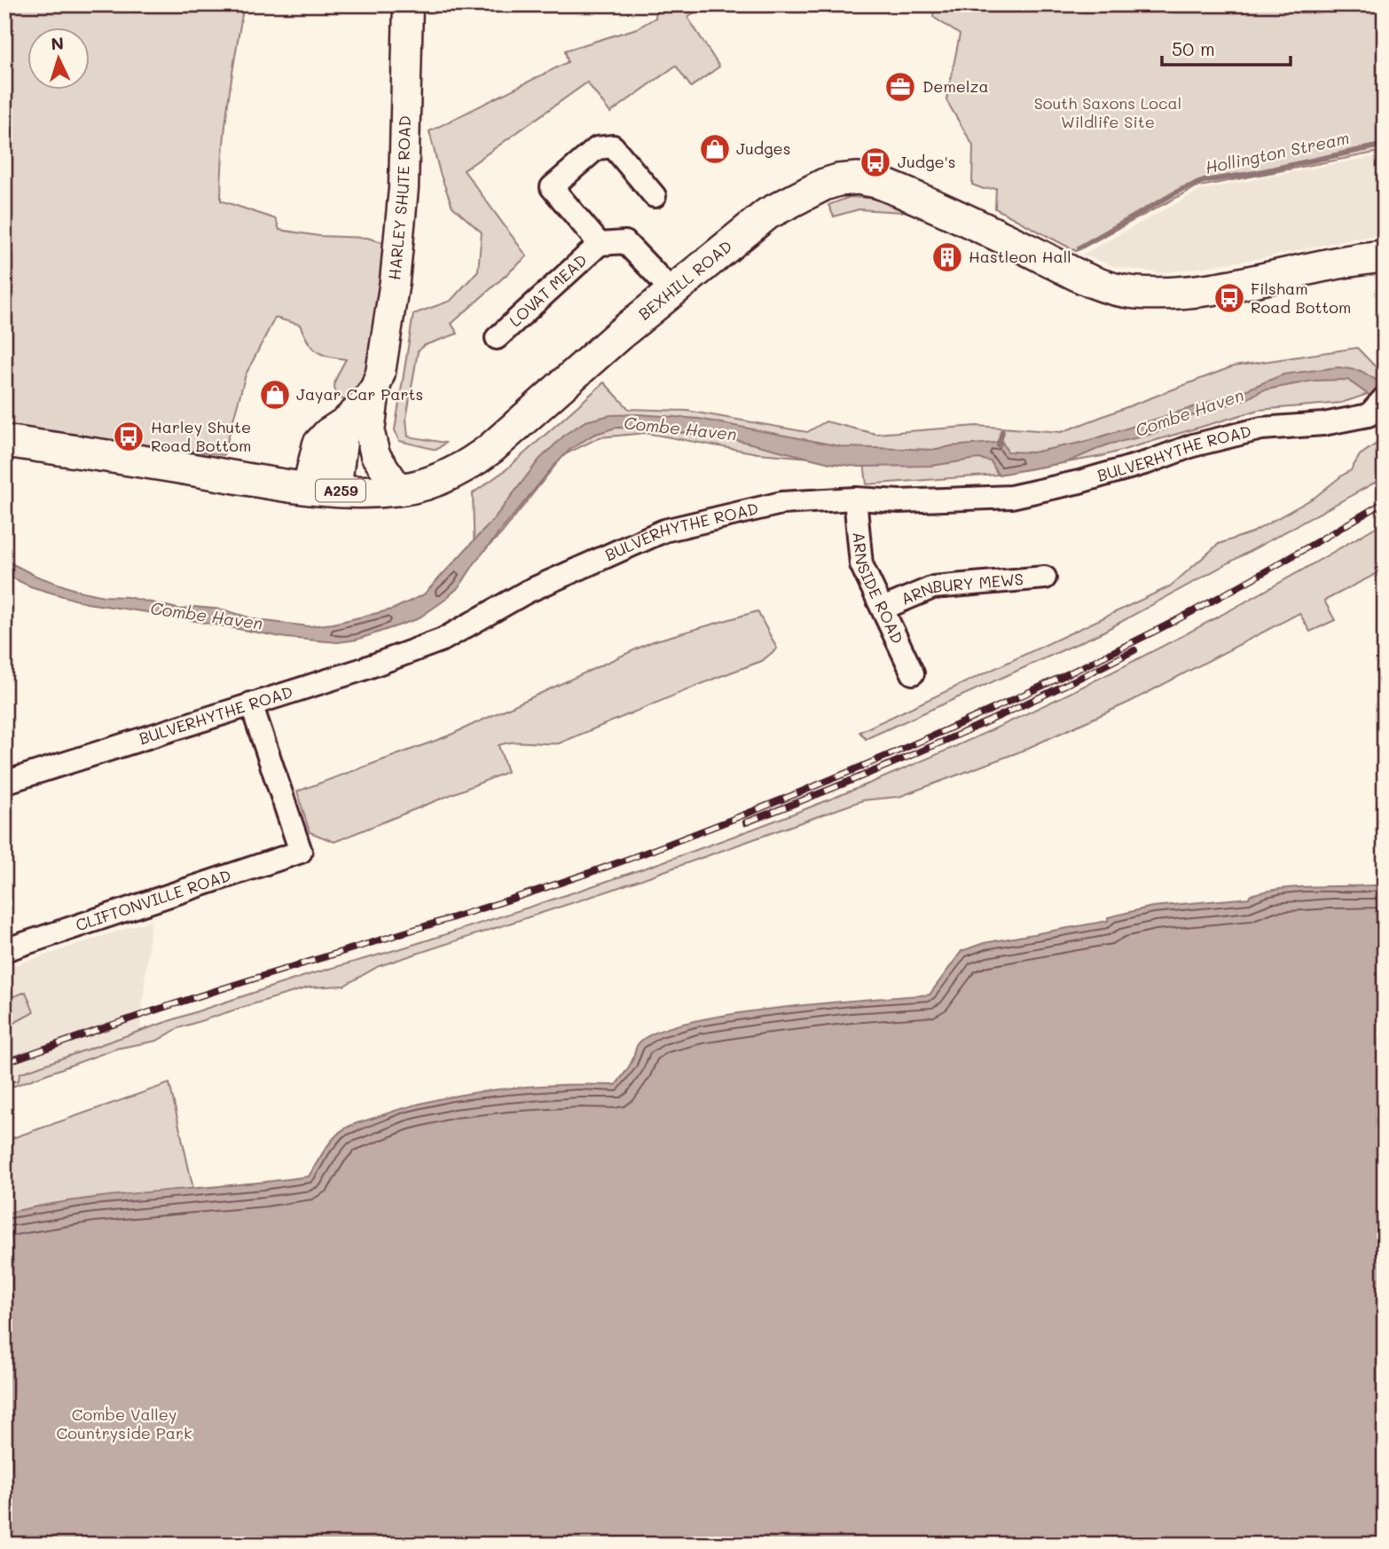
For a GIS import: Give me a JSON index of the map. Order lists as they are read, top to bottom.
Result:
{
  "streets": {
    "highway": ["BEXHILL ROAD", "A259"],
    "main road": ["HARLEY SHUTE ROAD"],
    "street": [
      "LOVAT MEAD",
      "BULVERHYTHE ROAD",
      "ARNSIDE ROAD",
      "ARNBURY MEWS",
      "CLIFTONVILLE ROAD"
    ]
  },
  "crossings": [
    ["HARLEY SHUTE ROAD", "BEXHILL ROAD"],
    ["BEXHILL ROAD", "LOVAT MEAD"],
    ["BULVERHYTHE ROAD", "ARNSIDE ROAD"],
    ["BULVERHYTHE ROAD", "CLIFTONVILLE ROAD"],
    ["ARNSIDE ROAD", "ARNBURY MEWS"]
  ],
  "water": ["Hollington Stream", "Combe Haven"],
  "parks": ["South Saxons Local Wildlife Site", "Combe Valley Countryside Park"],
  "places": {
    "office": ["Demelza"],
    "shop": ["Judges", "Jayar Car Parts"],
    "bus stop": ["Judge's", "Filsham Road Bottom", "Harley Shute Road Bottom"],
    "building": ["Hastleon Hall"]
  },
  "scale_bar": "50 m",
  "north": "top"
}
